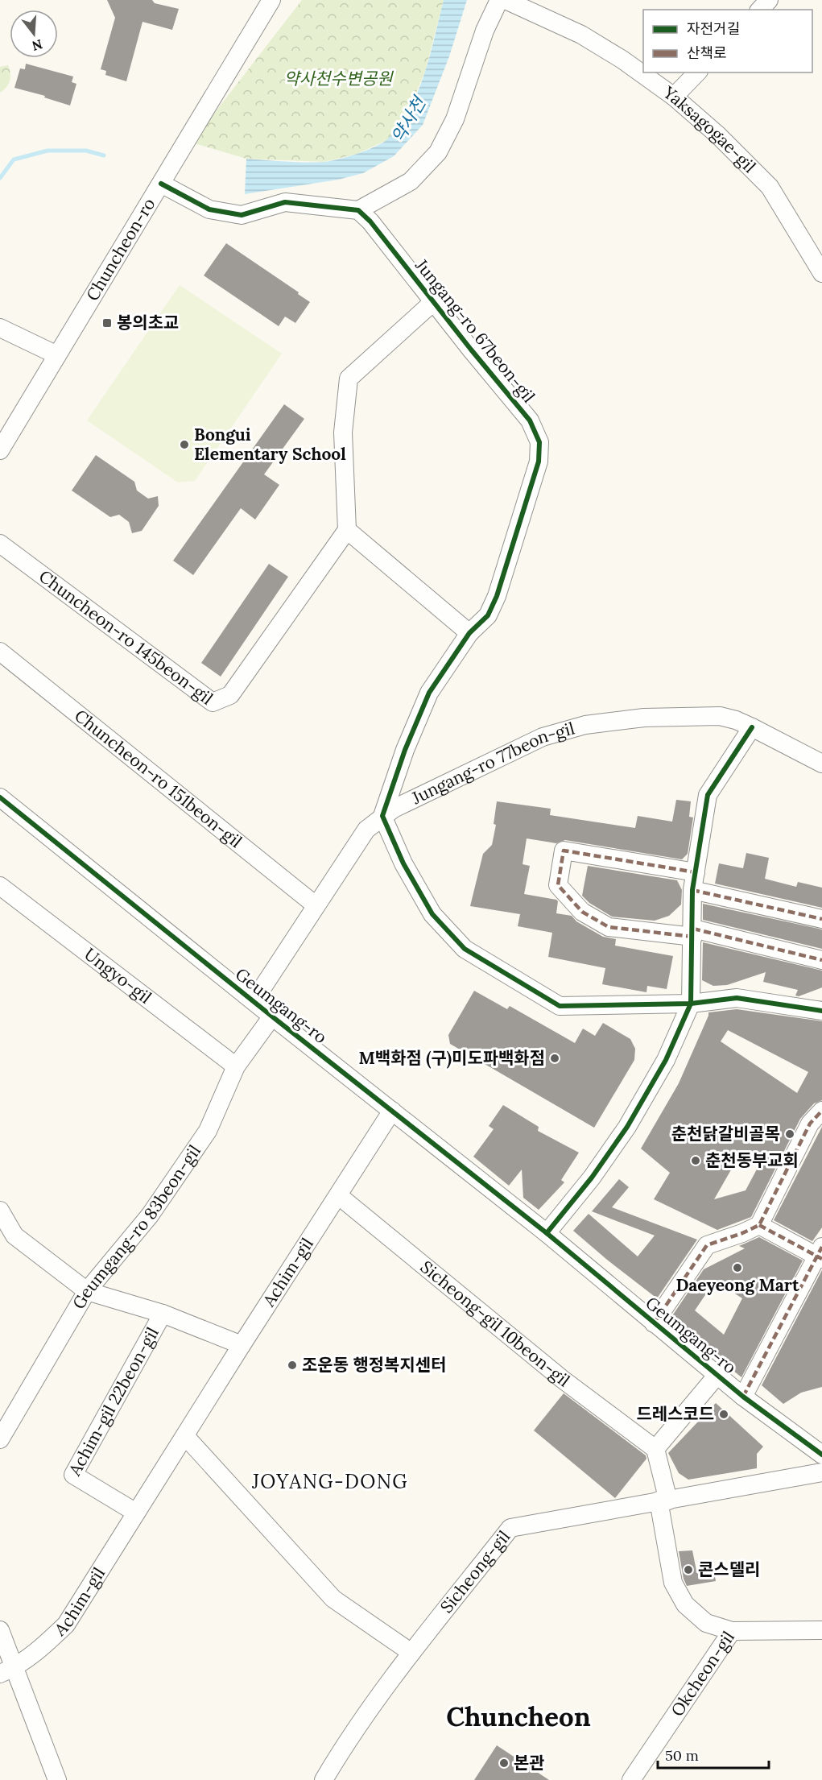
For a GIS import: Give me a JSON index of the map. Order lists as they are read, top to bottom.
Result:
{
  "streets": {
    "street": [
      "Yaksagogae-gil",
      "Chuncheon-ro",
      "Jungang-ro 67beon-gil",
      "Chuncheon-ro 145beon-gil",
      "Jungang-ro 77beon-gil",
      "Chuncheon-ro 151beon-gil",
      "Ungyo-gil",
      "Geumgang-ro",
      "Geumgang-ro 83beon-gil",
      "Achim-gil",
      "Sicheong-gil 10beon-gil",
      "Achim-gil 22beon-gil",
      "Sicheong-gil",
      "Okcheon-gil"
    ]
  },
  "crossings": [
    ["Jungang-ro 67beon-gil", "Jungang-ro 77beon-gil"],
    ["Jungang-ro 77beon-gil", "Chuncheon-ro 151beon-gil"],
    ["Jungang-ro 77beon-gil", "Geumgang-ro"],
    ["Ungyo-gil", "Geumgang-ro 83beon-gil"],
    ["Geumgang-ro", "Geumgang-ro 83beon-gil"],
    ["Geumgang-ro", "Achim-gil"],
    ["Achim-gil", "Sicheong-gil 10beon-gil"],
    ["Achim-gil", "Achim-gil 22beon-gil"],
    ["Sicheong-gil", "Okcheon-gil"]
  ],
  "districts": ["JOYANG-DONG", "Chuncheon"],
  "water": ["약사천"],
  "parks": ["약사천수변공원"],
  "places": {
    "transit": ["봉의초교"],
    "other": [
      "Bongui Elementary School",
      "M백화점 (구)미도파백화점",
      "춘천닭갈비골목",
      "춘천동부교회",
      "Daeyeong Mart",
      "조운동 행정복지센터",
      "드레스코드",
      "콘스델리",
      "본관"
    ]
  },
  "legend": ["자전거길", "산책로"],
  "scale_bar": "50 m",
  "north": "bottom"
}
